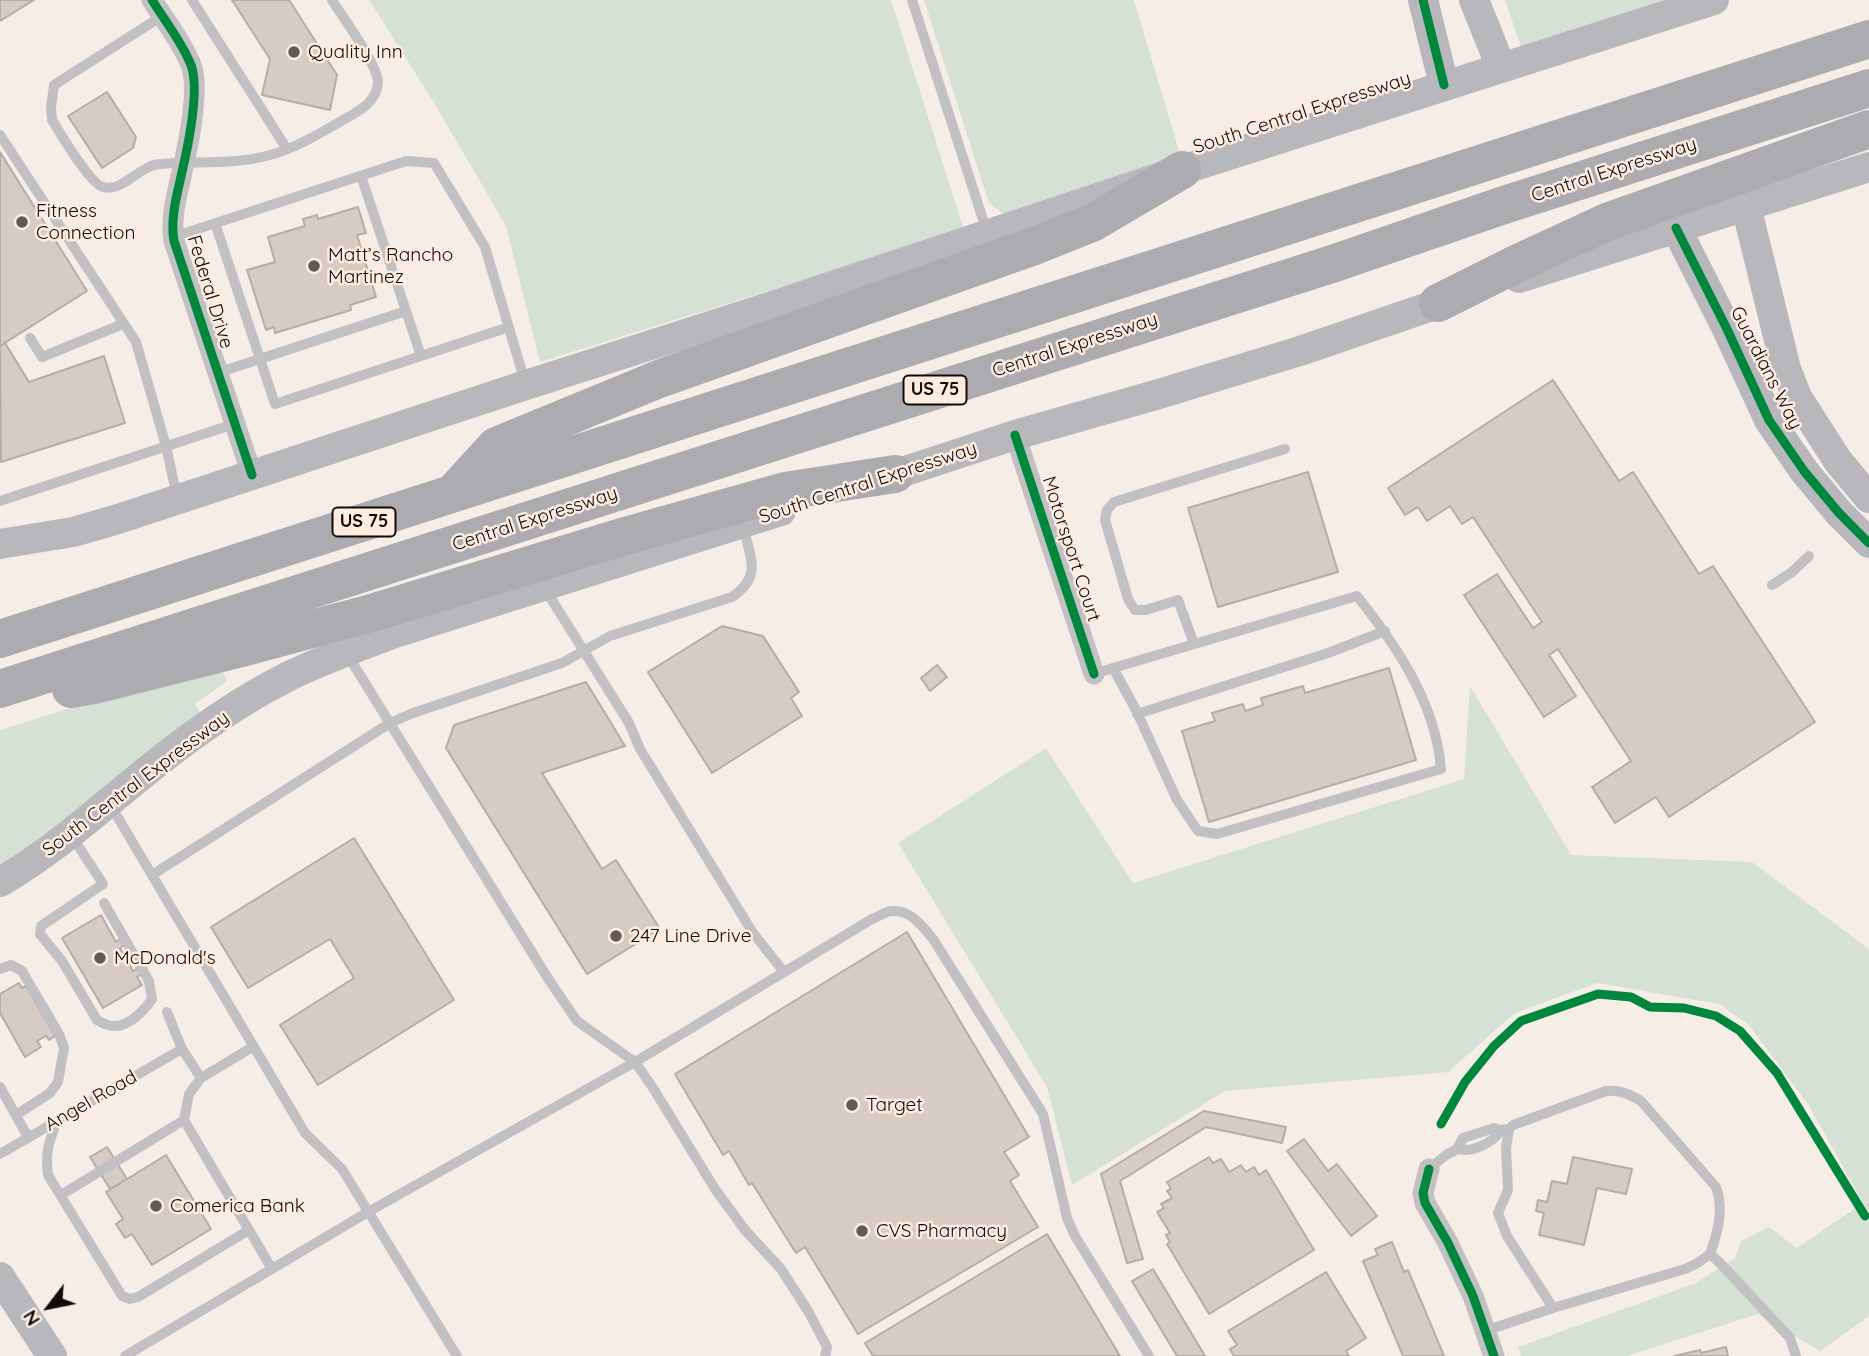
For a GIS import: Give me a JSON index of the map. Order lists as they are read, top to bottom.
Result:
{
  "streets": {
    "highway": ["Central Expressway", "US 75"],
    "main road": ["South Central Expressway", "Guardians Way"],
    "street": ["Federal Drive", "Motorsport Court"],
    "lane": ["Angel Road"]
  },
  "crossings": [
    ["South Central Expressway", "Federal Drive"],
    ["South Central Expressway", "Guardians Way"],
    ["South Central Expressway", "Motorsport Court"]
  ],
  "places": [
    "Quality Inn",
    "Fitness Connection",
    "Matt’s Rancho Martinez",
    "247 Line Drive",
    "McDonald's",
    "Target",
    "Comerica Bank",
    "CVS Pharmacy"
  ],
  "north": "bottom left"
}
